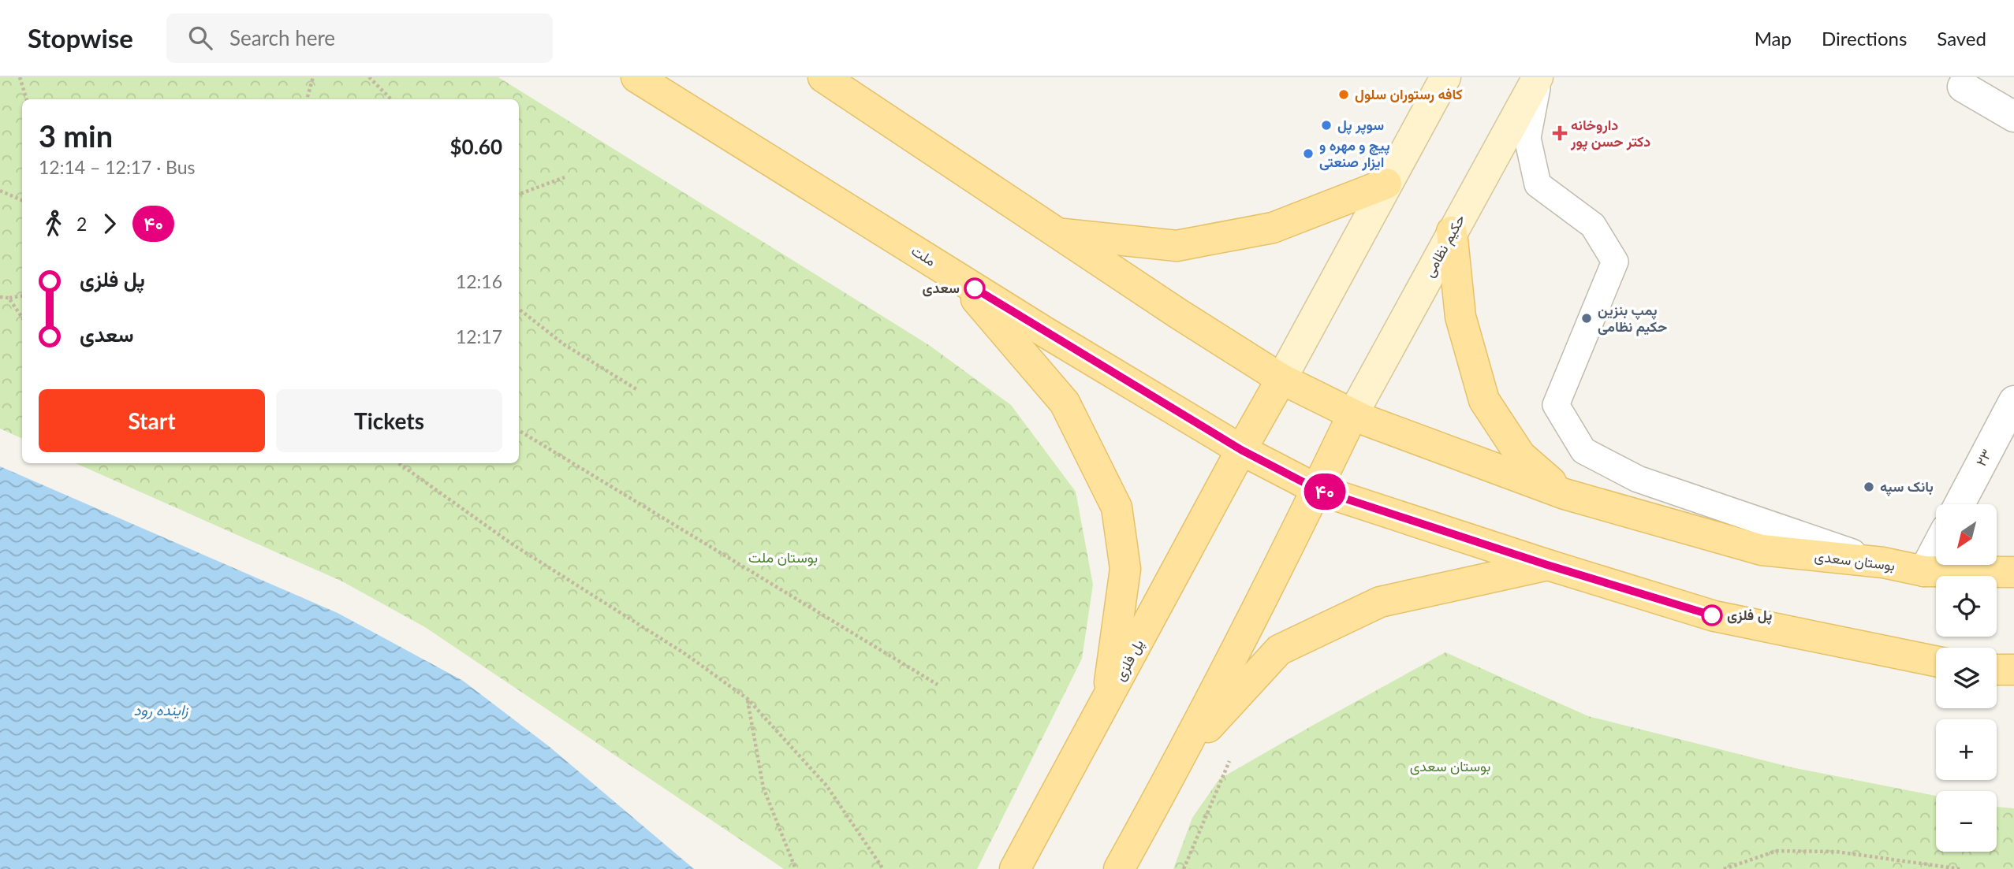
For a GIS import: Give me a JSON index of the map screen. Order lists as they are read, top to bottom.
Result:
{
  "streets": {
    "main road": [
      "حکیم نظامی",
      "ملت",
      "بوستان سعدی",
      "پل فلزی"
    ],
    "street": ["۲۳"]
  },
  "crossings": [
    ["حکیم نظامی", "بوستان سعدی"],
    ["ملت", "پل فلزی"],
    ["بوستان سعدی", "پل فلزی"]
  ],
  "water": ["زاینده رود"],
  "parks": ["بوستان ملت", "بوستان سعدی"],
  "places": {
    "other": [
      "کافه رستوران سلول",
      "سوپر پل",
      "پیچ و مهره و ایزار صنعتی",
      "سعدی",
      "پمپ بنزین حکیم نظامی",
      "بانک سپه",
      "پل فلزی"
    ],
    "health": ["داروخانه دکتر حسن پور"]
  },
  "lines": ["bus line ۴۰"],
  "north": "bottom left",
  "page": {
    "header": "Stopwise",
    "search": "Search here",
    "nav": ["Map", "Directions", "Saved"],
    "on_map": "۴۰",
    "heading": ["3 min", "12:14 – 12:17 · Bus", "$0.60"],
    "legs": ["2", "۴۰"],
    "list": [
      {
        "name": "پل فلزی",
        "value": "12:16"
      },
      {
        "name": "سعدی",
        "value": "12:17"
      }
    ],
    "buttons": ["Start", "Tickets"],
    "map_buttons": ["+", "−"]
  }
}
